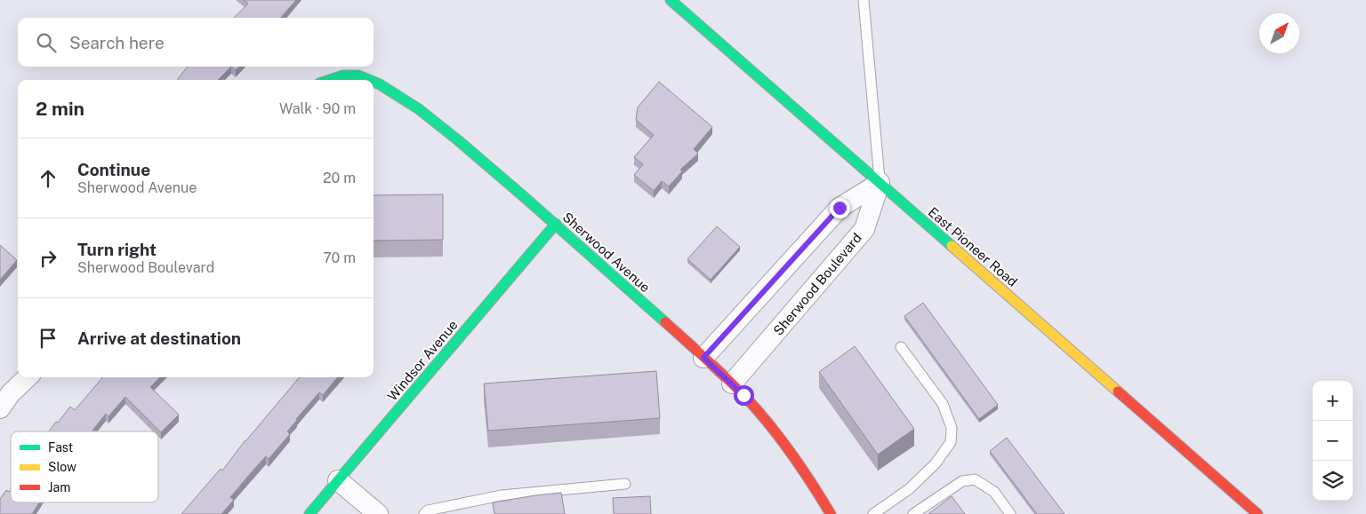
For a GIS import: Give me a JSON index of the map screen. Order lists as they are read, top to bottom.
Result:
{
  "streets": {
    "street": [
      "East Pioneer Road",
      "Sherwood Avenue",
      "Sherwood Boulevard",
      "Windsor Avenue"
    ]
  },
  "crossings": [
    ["East Pioneer Road", "Sherwood Boulevard"],
    ["Sherwood Avenue", "Sherwood Boulevard"],
    ["Sherwood Avenue", "Windsor Avenue"]
  ],
  "legend": ["Fast", "Slow", "Jam"],
  "north": "top right",
  "page": {
    "search": "Search here",
    "heading": ["2 min", "Walk · 90 m"],
    "list": [
      ["Continue", "Sherwood Avenue", "20 m"],
      ["Turn right", "Sherwood Boulevard", "70 m"],
      "Arrive at destination"
    ],
    "map_buttons": ["+", "−"]
  }
}
